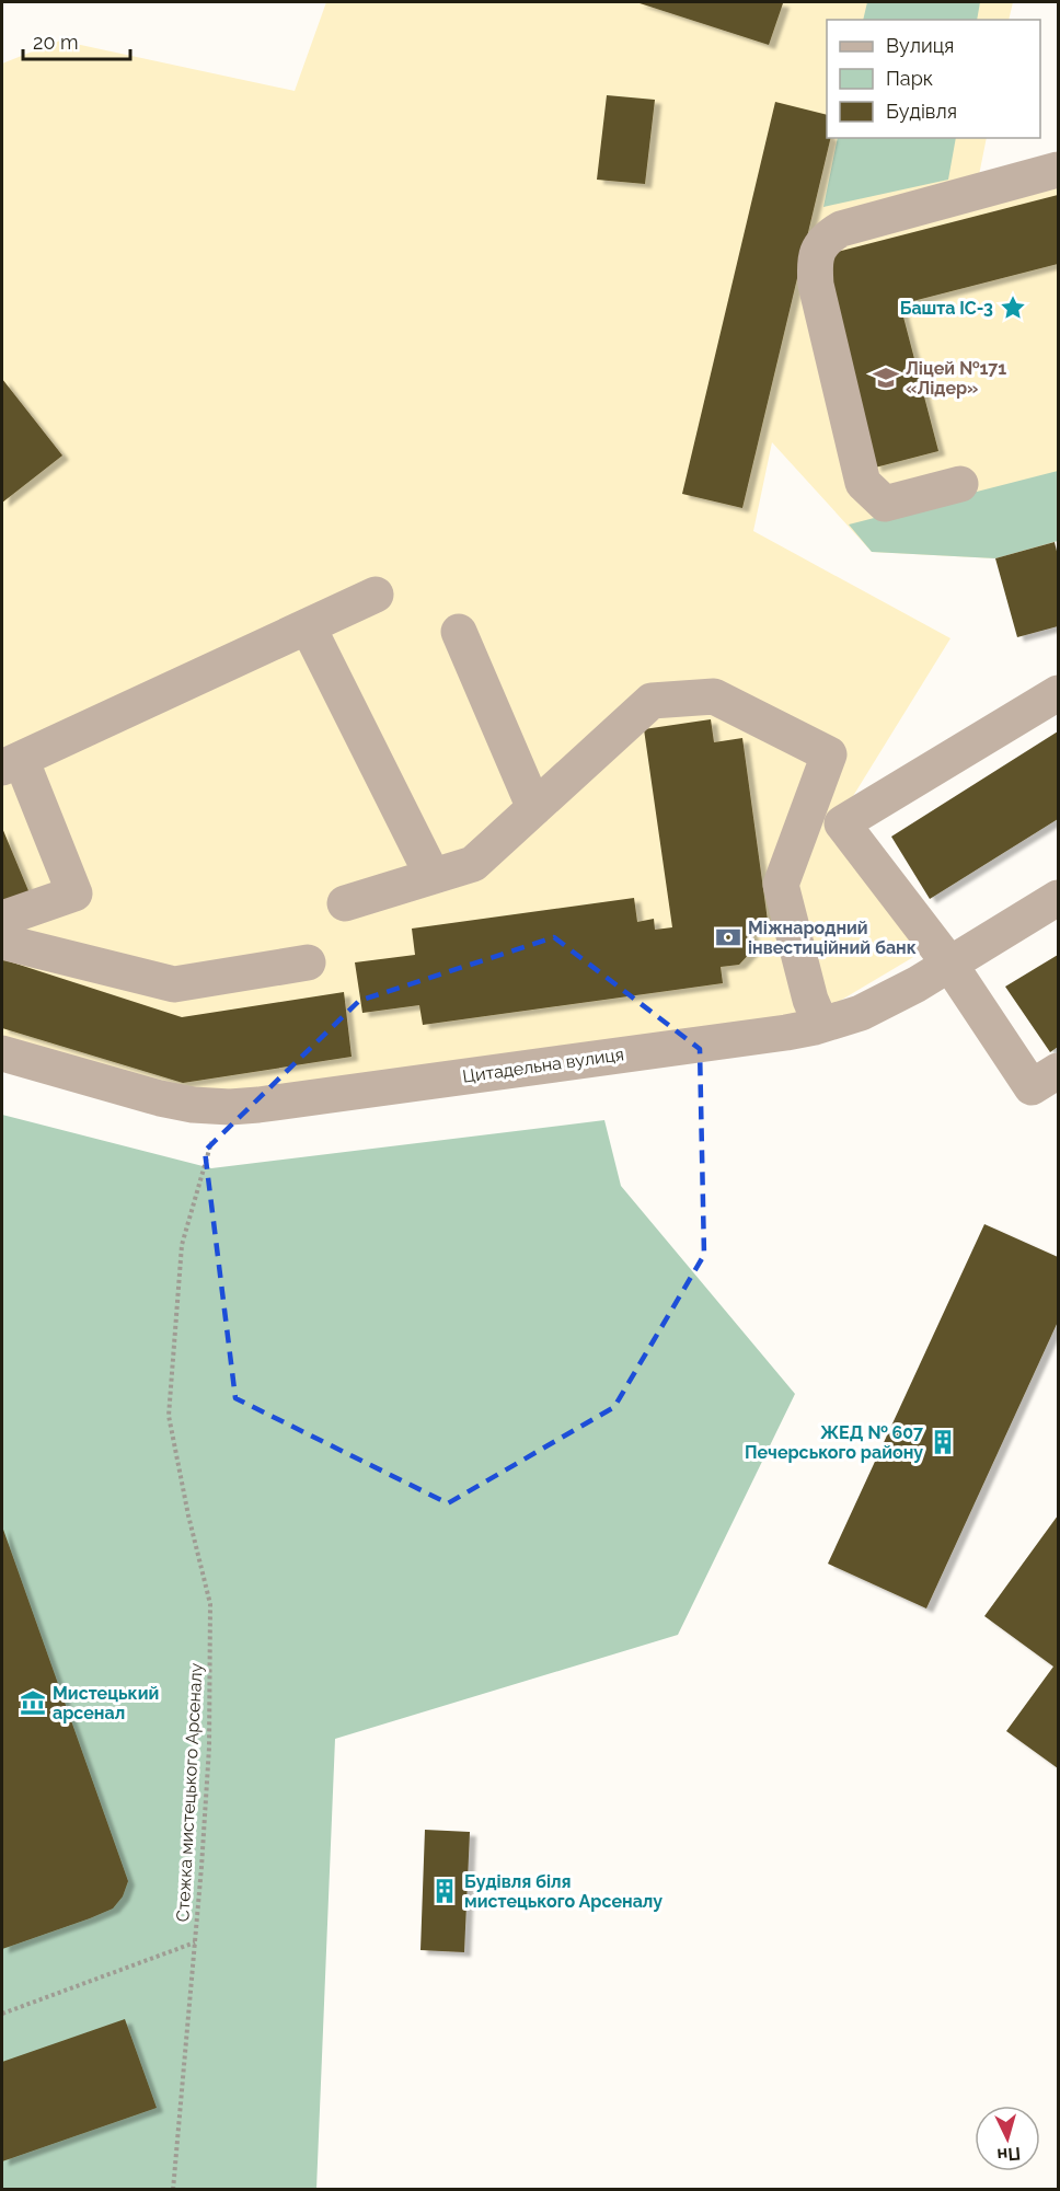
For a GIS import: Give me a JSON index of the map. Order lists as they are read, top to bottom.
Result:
{
  "streets": {
    "street": ["Цитадельна вулиця"],
    "path": ["Стежка мистецького Арсеналу"]
  },
  "places": {
    "place": ["Башта ІС-3"],
    "school or university": ["Ліцей №171 «Лідер»"],
    "bank": ["Міжнародний інвестиційний банк"],
    "building": ["ЖЕД № 607 Печерського району", "Будівля біля мистецького Арсеналу"],
    "museum": ["Мистецький арсенал"]
  },
  "legend": ["Вулиця", "Парк", "Будівля"],
  "scale_bar": "20 m",
  "north": "bottom"
}
